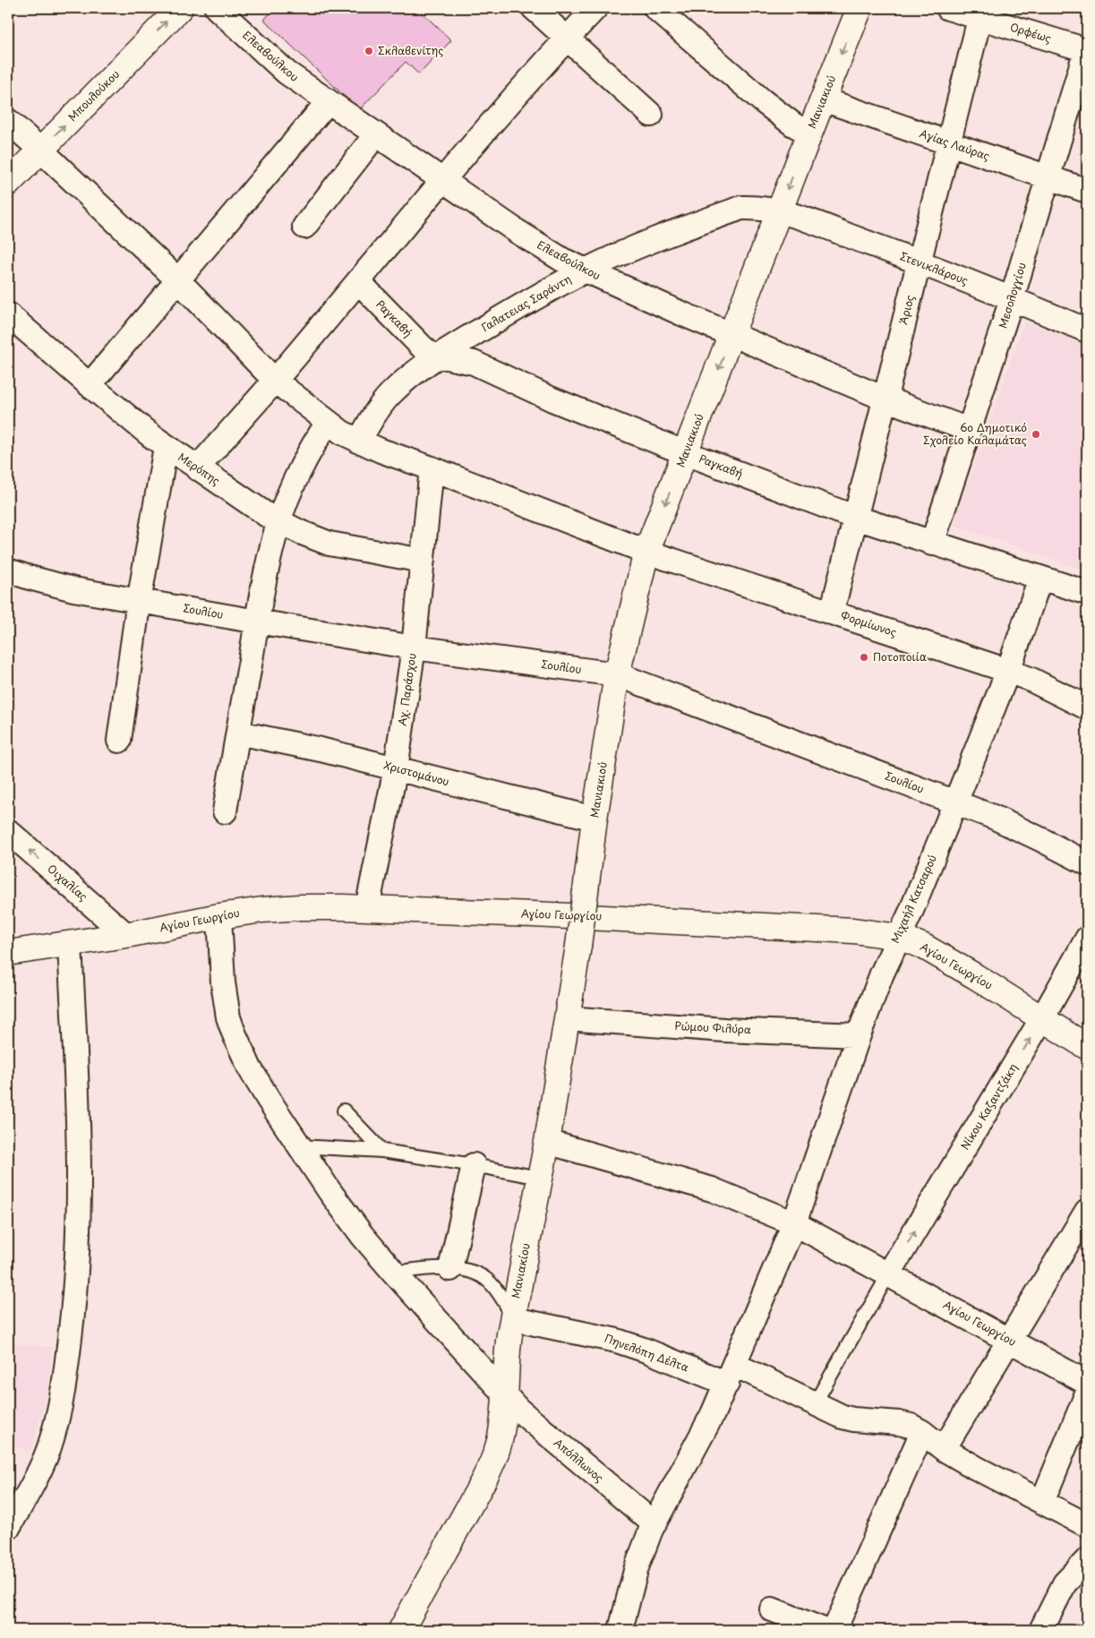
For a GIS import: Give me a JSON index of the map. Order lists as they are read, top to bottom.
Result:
{
  "streets": {
    "street": [
      "Ορφέως",
      "Ελεαβούλκου",
      "Μπουλούκου",
      "Μανιακιού",
      "Αγίας Λαύρας",
      "Στενικλάρους",
      "Μεσολογγίου",
      "Γαλατειας Σαράντη",
      "Άριος",
      "Ραγκαβή",
      "Μερόπης",
      "Σουλίου",
      "Φορμίωνος",
      "Αχ. Παράσχου",
      "Χριστομάνου",
      "Οιχαλίας",
      "Μιχαήλ Κατσαρού",
      "Αγίου Γεωργίου",
      "Ρώμου Φιλύρα",
      "Νίκου Καζαντζάκη",
      "Μανιακίου",
      "Πηνελόπη Δέλτα",
      "Απόλλωνος"
    ]
  },
  "crossings": [
    ["Ορφέως", "Μεσολογγίου"],
    ["Ορφέως", "Άριος"],
    ["Ελεαβούλκου", "Μανιακιού"],
    ["Ελεαβούλκου", "Μεσολογγίου"],
    ["Ελεαβούλκου", "Γαλατειας Σαράντη"],
    ["Ελεαβούλκου", "Άριος"],
    ["Μπουλούκου", "Φορμίωνος"],
    ["Μανιακιού", "Αγίας Λαύρας"],
    ["Μανιακιού", "Στενικλάρους"],
    ["Μανιακιού", "Γαλατειας Σαράντη"],
    ["Μανιακιού", "Ραγκαβή"],
    ["Μανιακιού", "Σουλίου"],
    ["Μανιακιού", "Φορμίωνος"],
    ["Μανιακιού", "Χριστομάνου"],
    ["Μανιακιού", "Μανιακίου"],
    ["Αγίας Λαύρας", "Μεσολογγίου"],
    ["Αγίας Λαύρας", "Άριος"],
    ["Στενικλάρους", "Μεσολογγίου"],
    ["Στενικλάρους", "Γαλατειας Σαράντη"],
    ["Στενικλάρους", "Άριος"],
    ["Μεσολογγίου", "Ραγκαβή"],
    ["Γαλατειας Σαράντη", "Ραγκαβή"],
    ["Γαλατειας Σαράντη", "Φορμίωνος"],
    ["Άριος", "Ραγκαβή"],
    ["Άριος", "Φορμίωνος"],
    ["Ραγκαβή", "Μιχαήλ Κατσαρού"],
    ["Μερόπης", "Αχ. Παράσχου"],
    ["Σουλίου", "Αχ. Παράσχου"],
    ["Σουλίου", "Μιχαήλ Κατσαρού"],
    ["Φορμίωνος", "Αχ. Παράσχου"],
    ["Φορμίωνος", "Μιχαήλ Κατσαρού"],
    ["Αχ. Παράσχου", "Χριστομάνου"],
    ["Αχ. Παράσχου", "Αγίου Γεωργίου"],
    ["Οιχαλίας", "Αγίου Γεωργίου"],
    ["Μιχαήλ Κατσαρού", "Αγίου Γεωργίου"],
    ["Μιχαήλ Κατσαρού", "Ρώμου Φιλύρα"],
    ["Μιχαήλ Κατσαρού", "Πηνελόπη Δέλτα"],
    ["Μιχαήλ Κατσαρού", "Απόλλωνος"],
    ["Αγίου Γεωργίου", "Νίκου Καζαντζάκη"],
    ["Αγίου Γεωργίου", "Μανιακίου"],
    ["Αγίου Γεωργίου", "Απόλλωνος"],
    ["Ρώμου Φιλύρα", "Μανιακίου"],
    ["Μανιακίου", "Πηνελόπη Δέλτα"],
    ["Μανιακίου", "Απόλλωνος"]
  ],
  "one_way": ["Μανιακιού", "Οιχαλίας"],
  "places": ["Σκλαβενίτης", "6ο Δημοτικό Σχολείο Καλαμάτας", "Ποτοποιία"]
}
